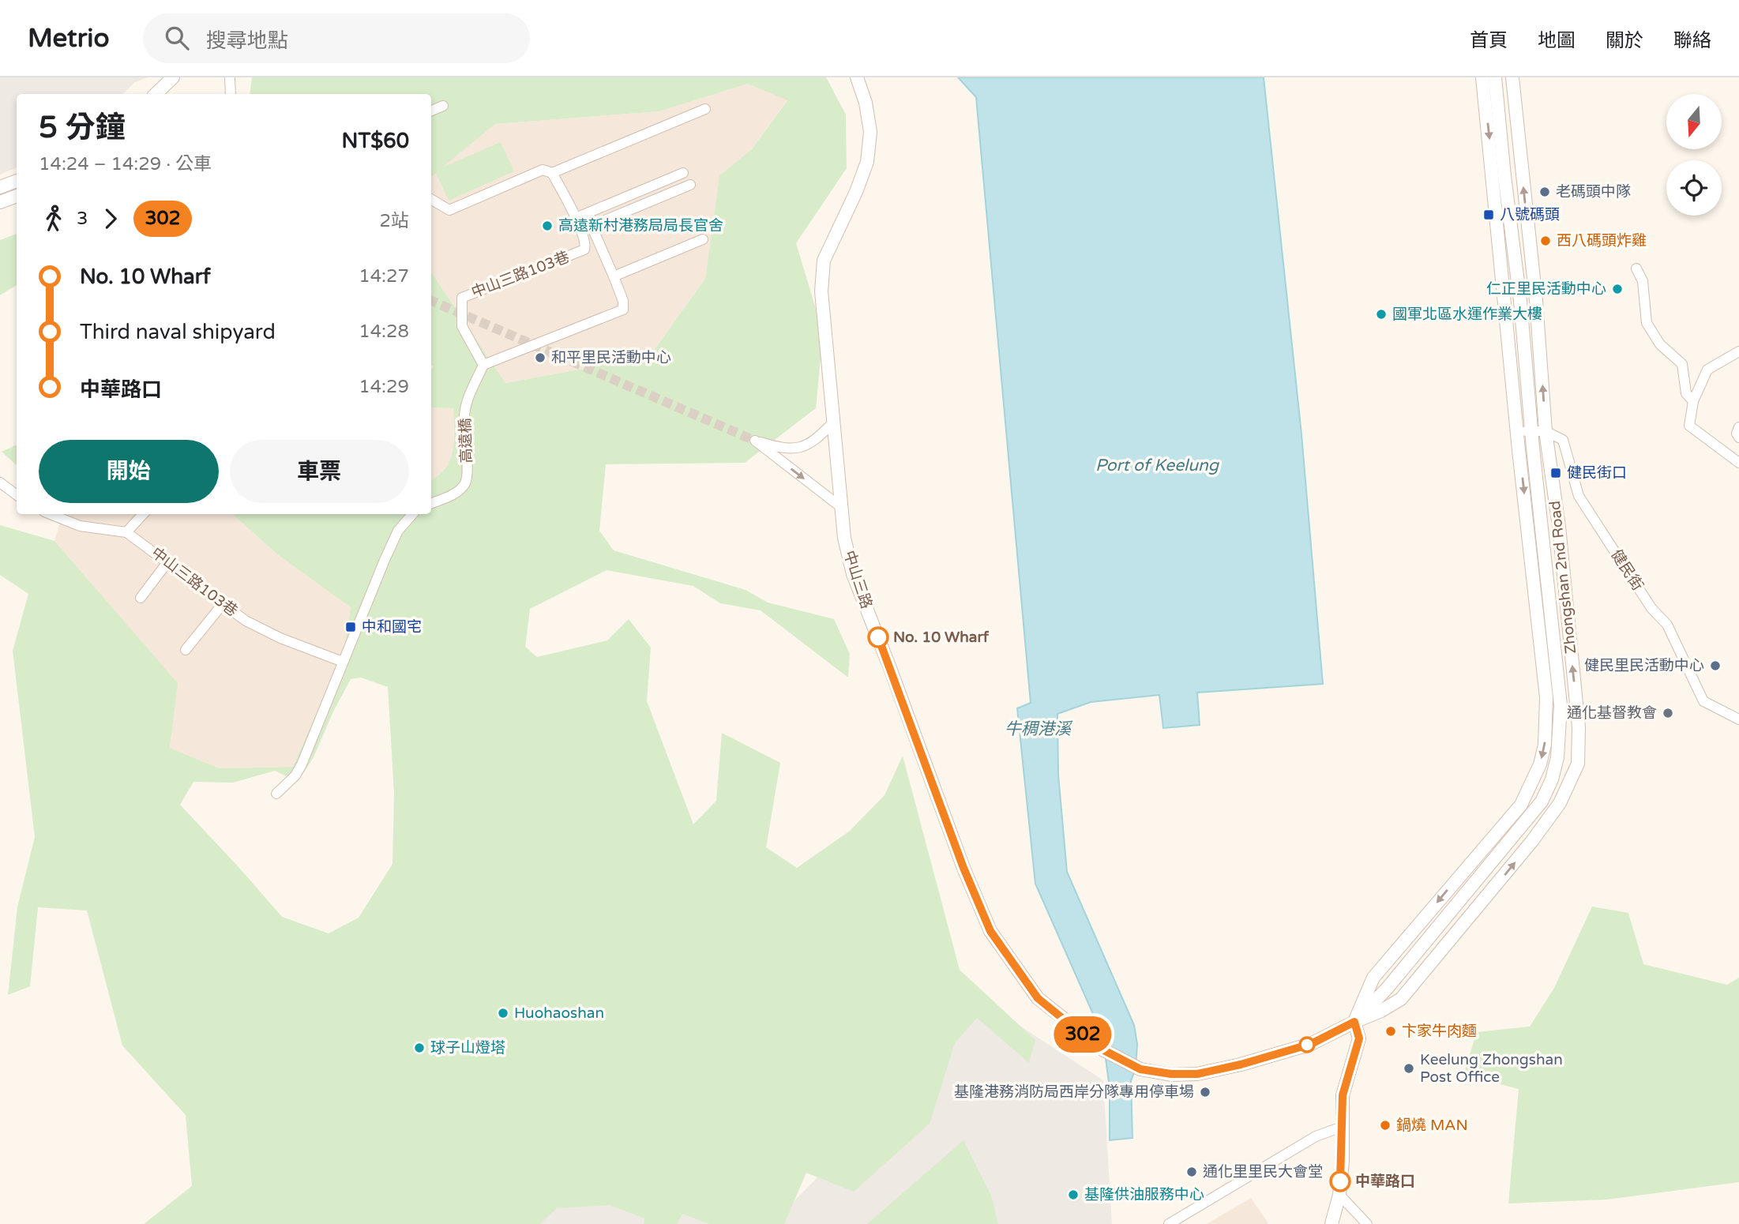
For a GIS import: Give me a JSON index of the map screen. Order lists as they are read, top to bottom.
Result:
{
  "streets": {
    "street": [
      "中山三路103巷",
      "高遠橋",
      "健民街",
      "Zhongshan 2nd Road",
      "中山三路"
    ]
  },
  "crossings": [
    ["中山三路103巷", "高遠橋"],
    ["健民街", "Zhongshan 2nd Road"],
    ["Zhongshan 2nd Road", "中山三路"]
  ],
  "water": ["Port of Keelung", "牛稠港溪"],
  "places": {
    "other": [
      "老碼頭中隊",
      "高遠新村港務局局長官舍",
      "西八碼頭炸雞",
      "仁正里民活動中心",
      "國軍北區水運作業大樓",
      "和平里民活動中心",
      "No. 10 Wharf",
      "健民里民活動中心",
      "通化基督教會",
      "Huohaoshan",
      "卞家牛肉麵",
      "球子山燈塔",
      "Keelung Zhongshan Post Office",
      "基隆港務消防局西岸分隊專用停車場",
      "鍋燒 MAN",
      "通化里里民大會堂",
      "中華路口",
      "基隆供油服務中心"
    ],
    "transit": ["八號碼頭", "健民街口", "中和國宅"]
  },
  "lines": ["bus line 302"],
  "north": "bottom",
  "page": {
    "header": "Metrio",
    "search": "搜尋地點",
    "nav": [
      "首頁",
      "地圖",
      "關於",
      "聯絡"
    ],
    "on_map": "302",
    "heading": ["5 分鐘", "14:24 – 14:29 · 公車", "NT$60"],
    "legs": ["3", "302", "2站"],
    "list": [
      {
        "name": "No. 10 Wharf",
        "value": "14:27"
      },
      {
        "name": "Third naval shipyard",
        "value": "14:28"
      },
      {
        "name": "中華路口",
        "value": "14:29"
      }
    ],
    "buttons": ["開始", "車票"]
  }
}
